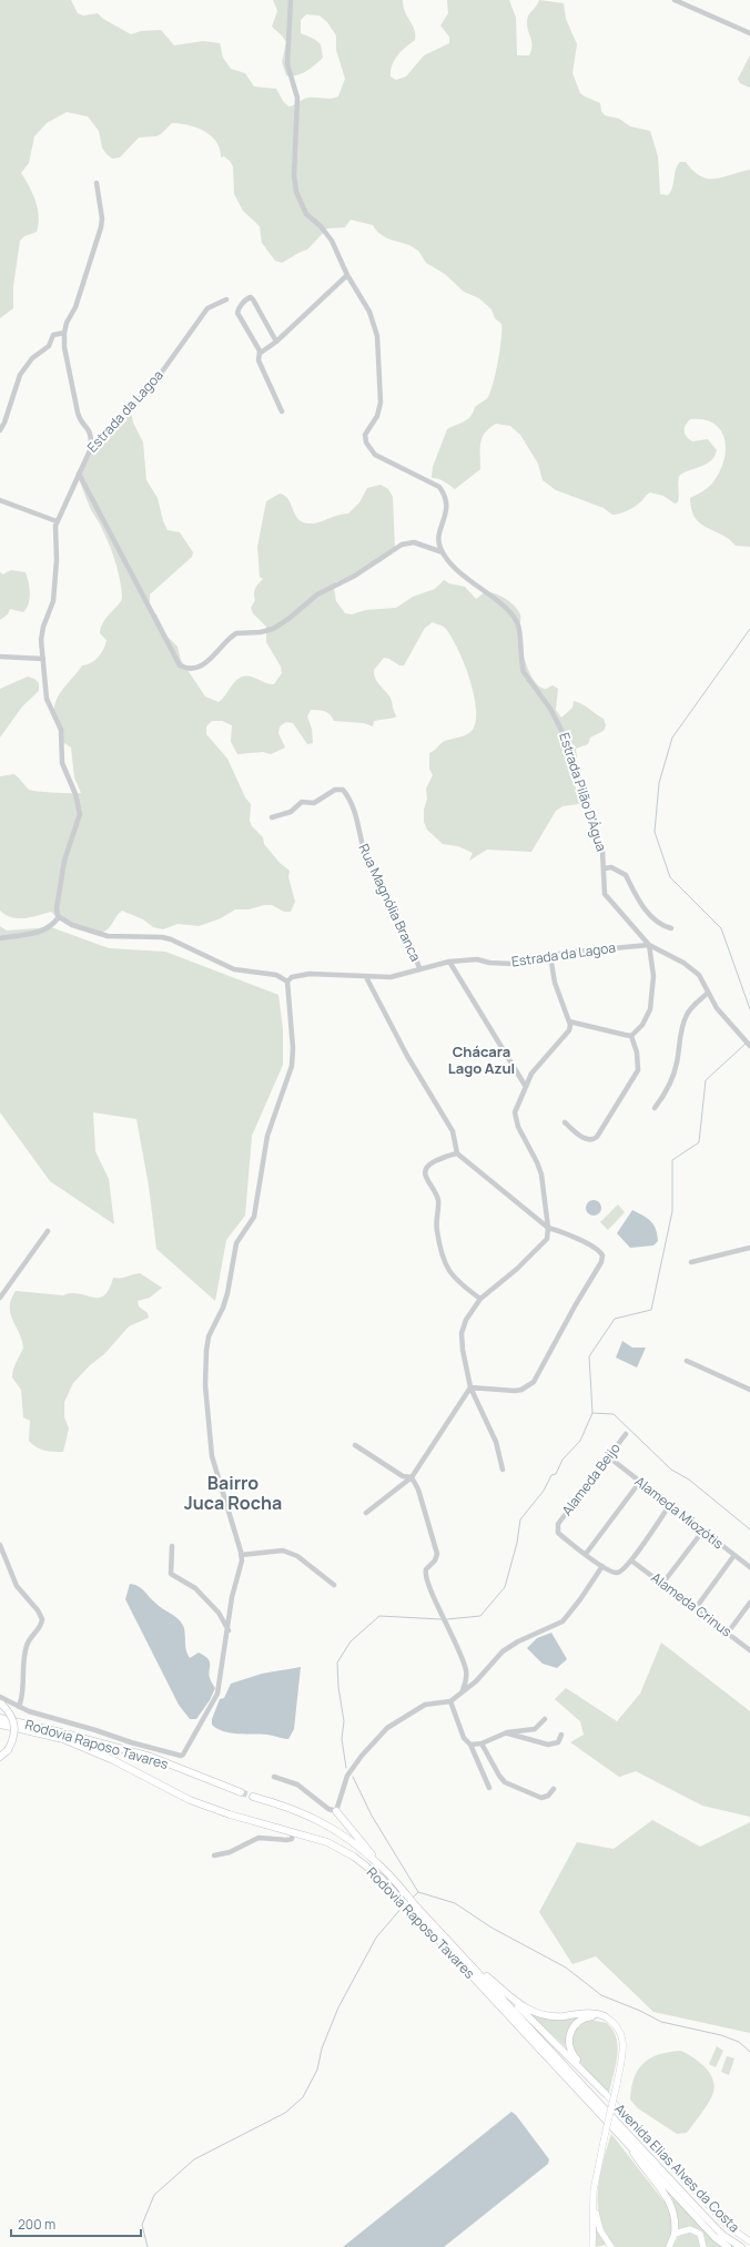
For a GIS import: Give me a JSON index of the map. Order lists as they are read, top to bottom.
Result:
{
  "streets": {
    "highway": ["Rodovia Raposo Tavares"],
    "main road": ["Avenida Elias Alves da Costa"],
    "street": [
      "Estrada da Lagoa",
      "Estrada Pilão D'Água",
      "Rua Magnólia Branca",
      "Alameda Beijo",
      "Alameda Miozótis",
      "Alameda Crinus"
    ]
  },
  "crossings": [
    ["Estrada da Lagoa", "Estrada Pilão D'Água"],
    ["Estrada da Lagoa", "Rua Magnólia Branca"],
    ["Alameda Beijo", "Alameda Miozótis"]
  ],
  "districts": ["Chácara Lago Azul", "Bairro Juca Rocha"],
  "scale_bar": "200 m"
}
